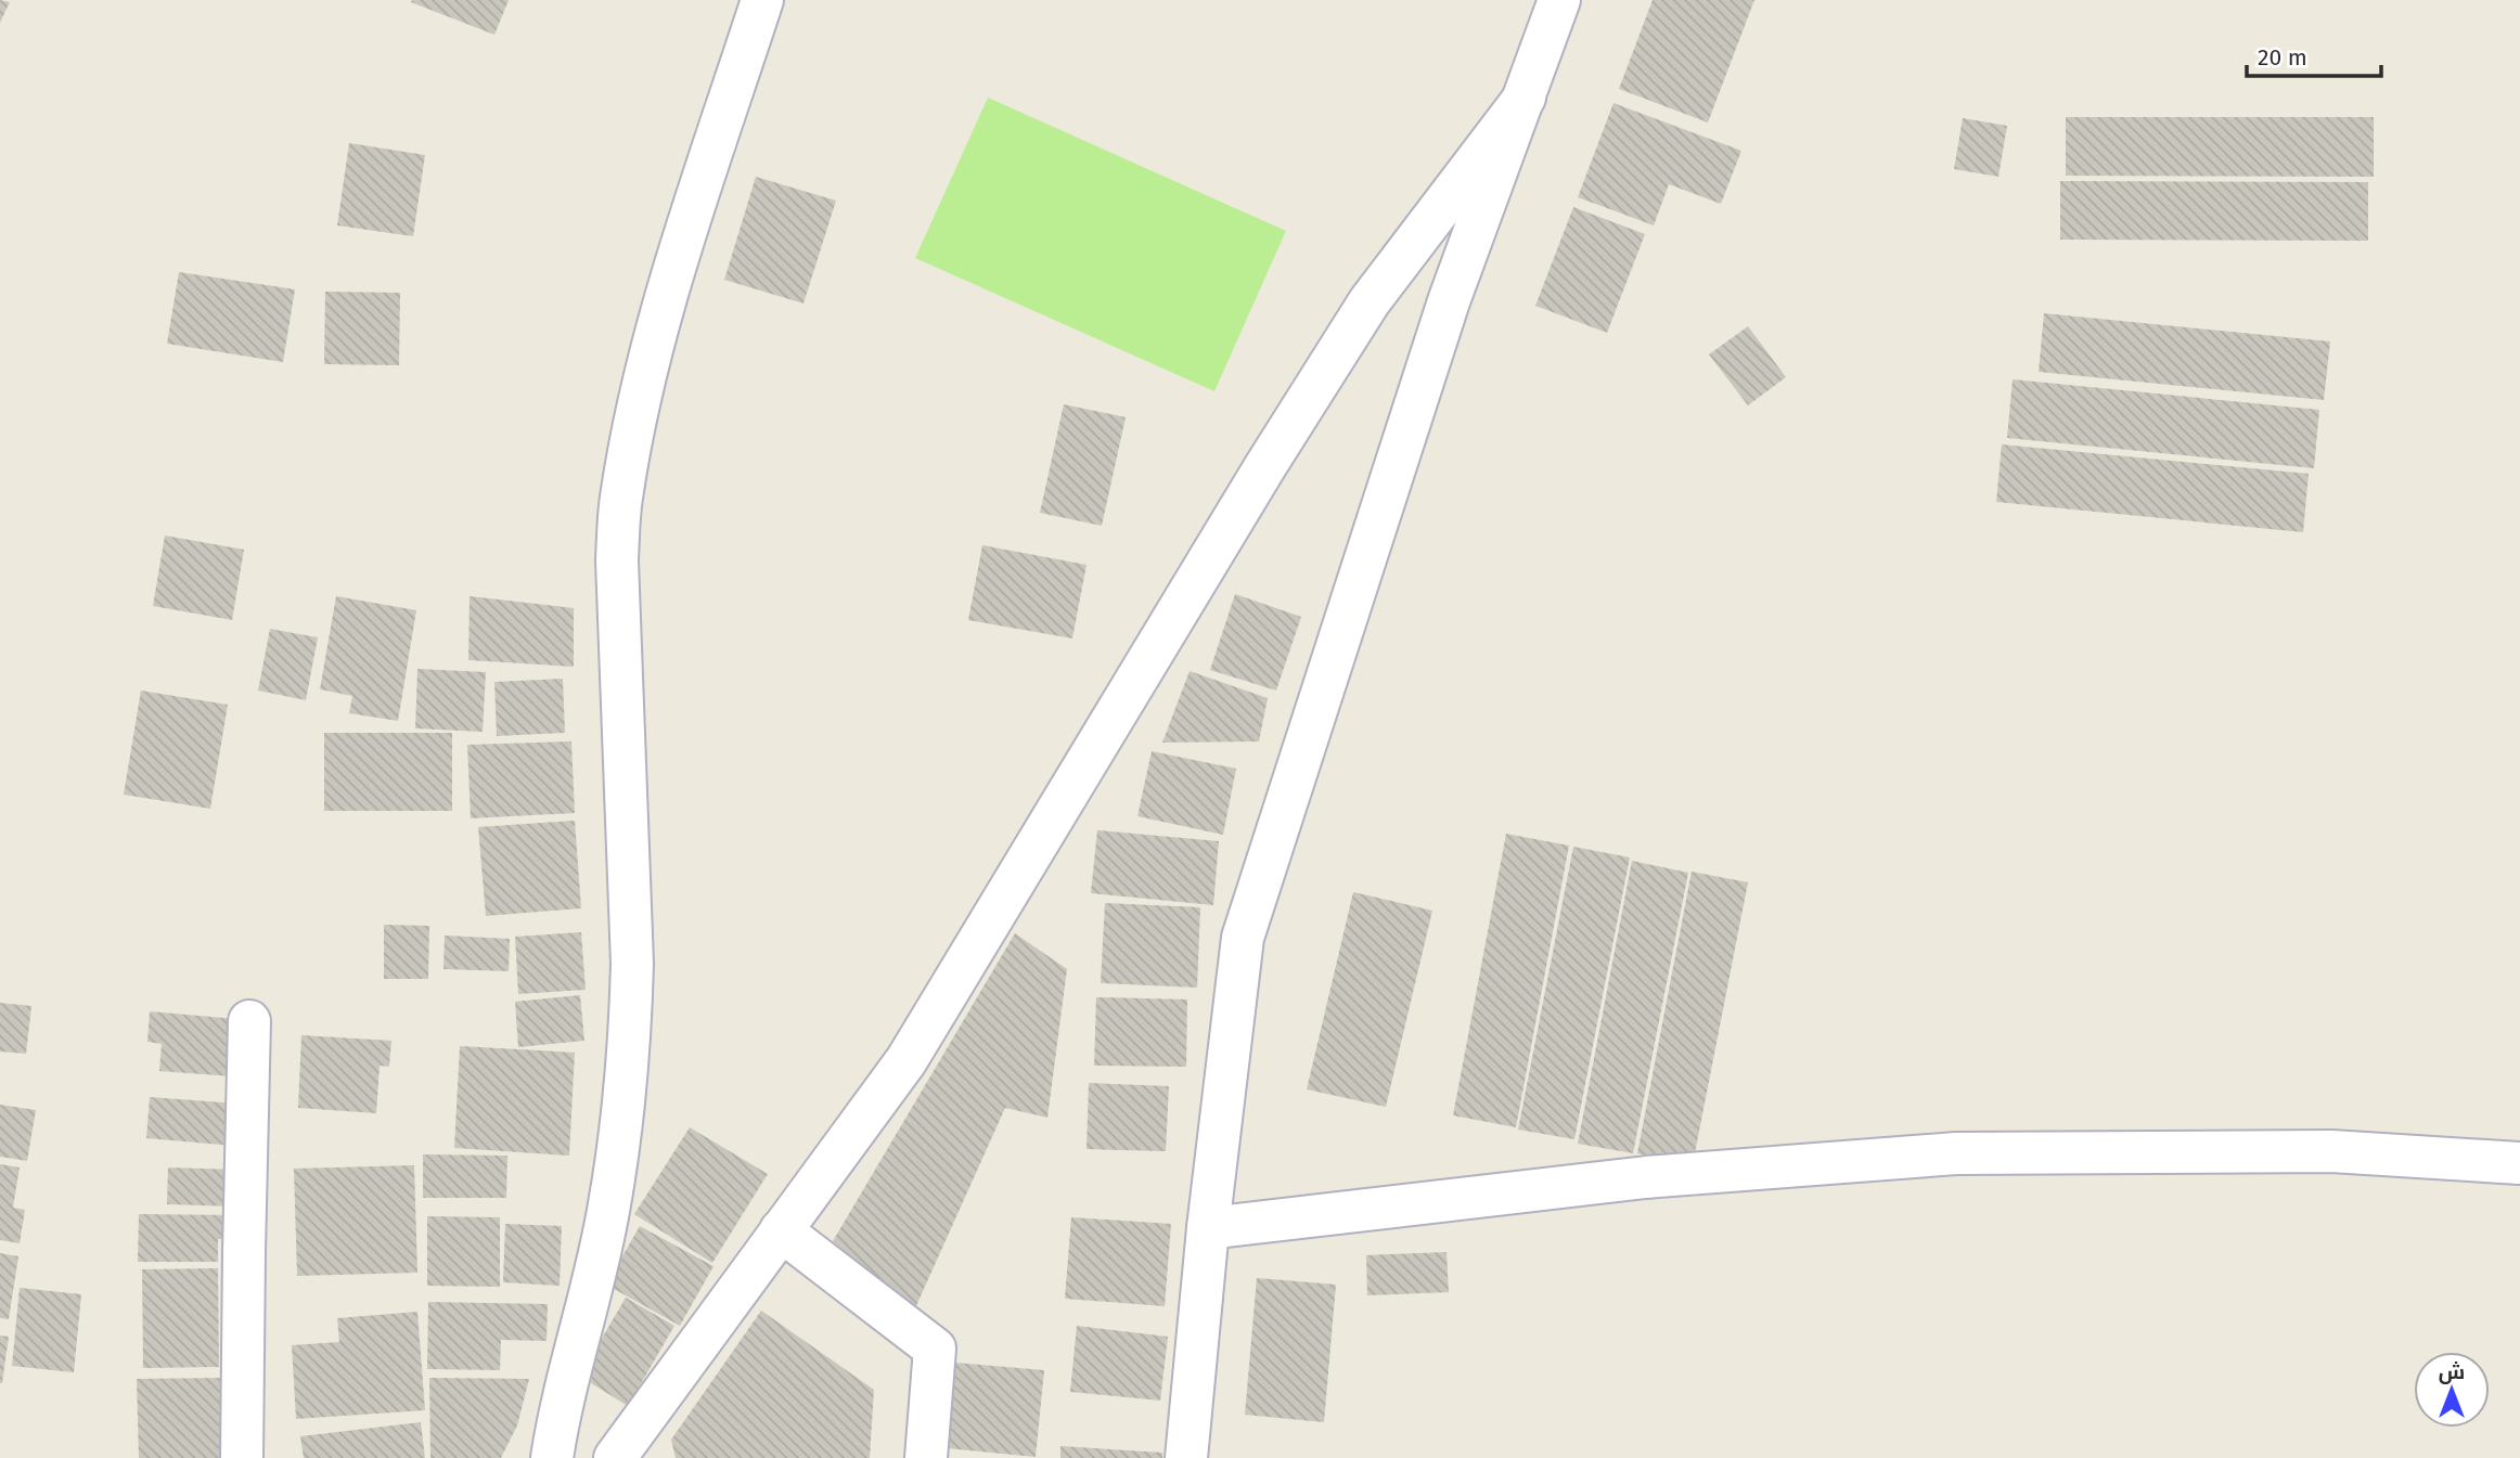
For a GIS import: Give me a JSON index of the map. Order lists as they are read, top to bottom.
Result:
{
  "scale_bar": "20 m",
  "north": "top"
}
